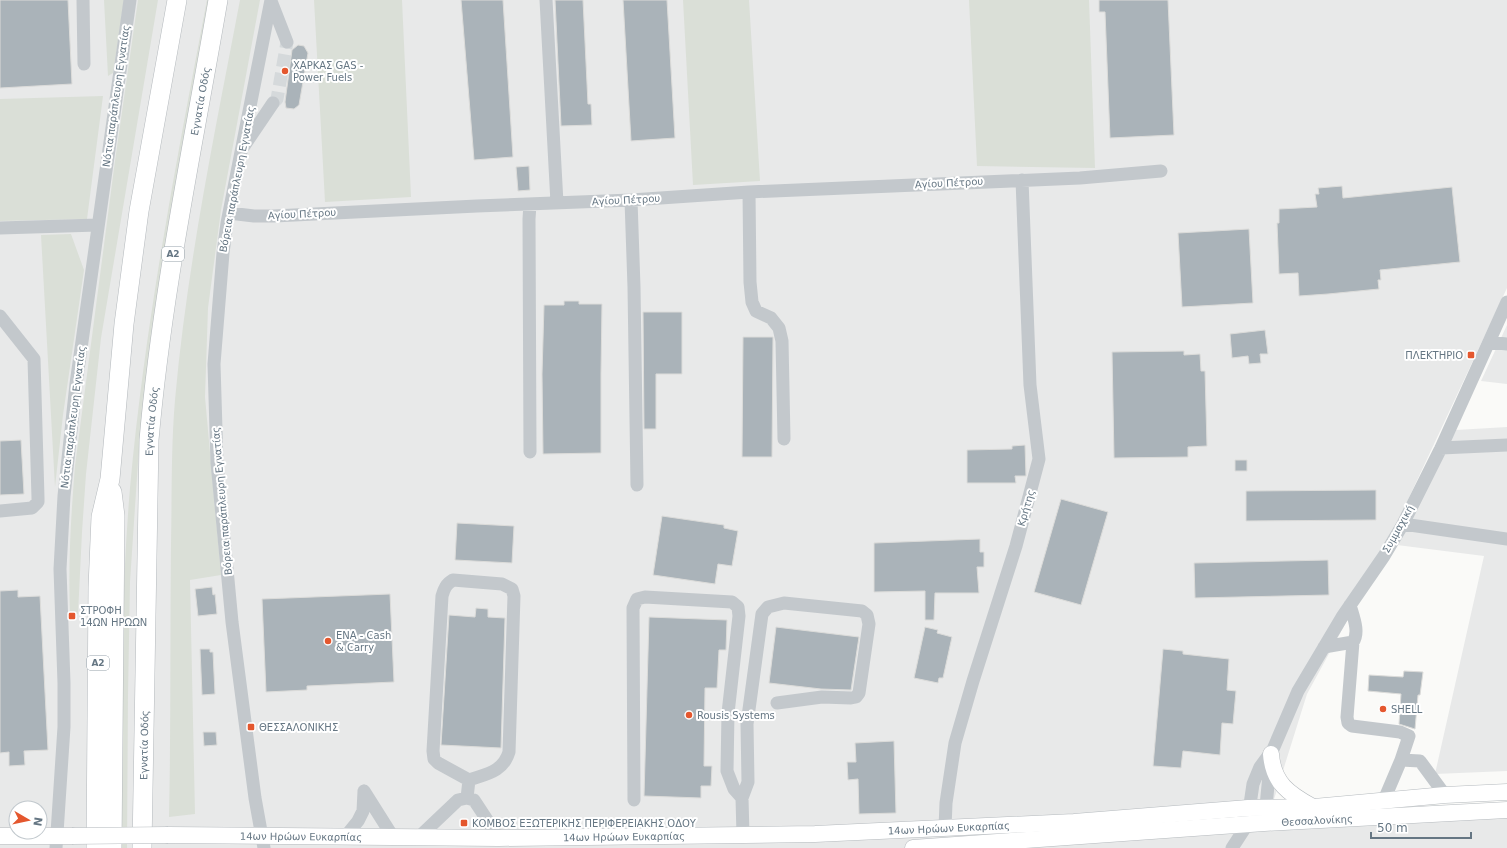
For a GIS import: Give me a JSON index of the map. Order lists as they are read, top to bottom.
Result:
{
  "streets": {
    "highway": ["Εγνατία Οδός", "Α2"],
    "main road": ["Θεσσαλονίκης", "14ων Ηρώων Ευκαρπίας"],
    "street": [
      "Νότια παράπλευρη Εγνατίας",
      "Βόρεια παράπλευρη Εγνατίας",
      "Αγίου Πέτρου",
      "Κρήτης",
      "Συμμαχική"
    ]
  },
  "crossings": [
    ["Νότια παράπλευρη Εγνατίας", "14ων Ηρώων Ευκαρπίας"],
    ["Βόρεια παράπλευρη Εγνατίας", "Αγίου Πέτρου"],
    ["Βόρεια παράπλευρη Εγνατίας", "14ων Ηρώων Ευκαρπίας"],
    ["Αγίου Πέτρου", "Κρήτης"],
    ["Κρήτης", "14ων Ηρώων Ευκαρπίας"],
    ["Συμμαχική", "Θεσσαλονίκης"],
    ["Συμμαχική", "14ων Ηρώων Ευκαρπίας"],
    ["Θεσσαλονίκης", "14ων Ηρώων Ευκαρπίας"]
  ],
  "places": {
    "other": [
      "ΧΑΡΚΑΣ GAS - Power Fuels",
      "ENA - Cash & Carry",
      "SHELL",
      "Rousis Systems"
    ],
    "transit": [
      "ΠΛΕΚΤΗΡΙΟ",
      "ΣΤΡΟΦΗ 14ΩΝ ΗΡΩΩΝ",
      "ΘΕΣΣΑΛΟΝΙΚΗΣ",
      "ΚΟΜΒΟΣ ΕΞΩΤΕΡΙΚΗΣ ΠΕΡΙΦΕΡΕΙΑΚΗΣ ΟΔΟΥ"
    ]
  },
  "scale_bar": "50 m",
  "north": "right"
}
